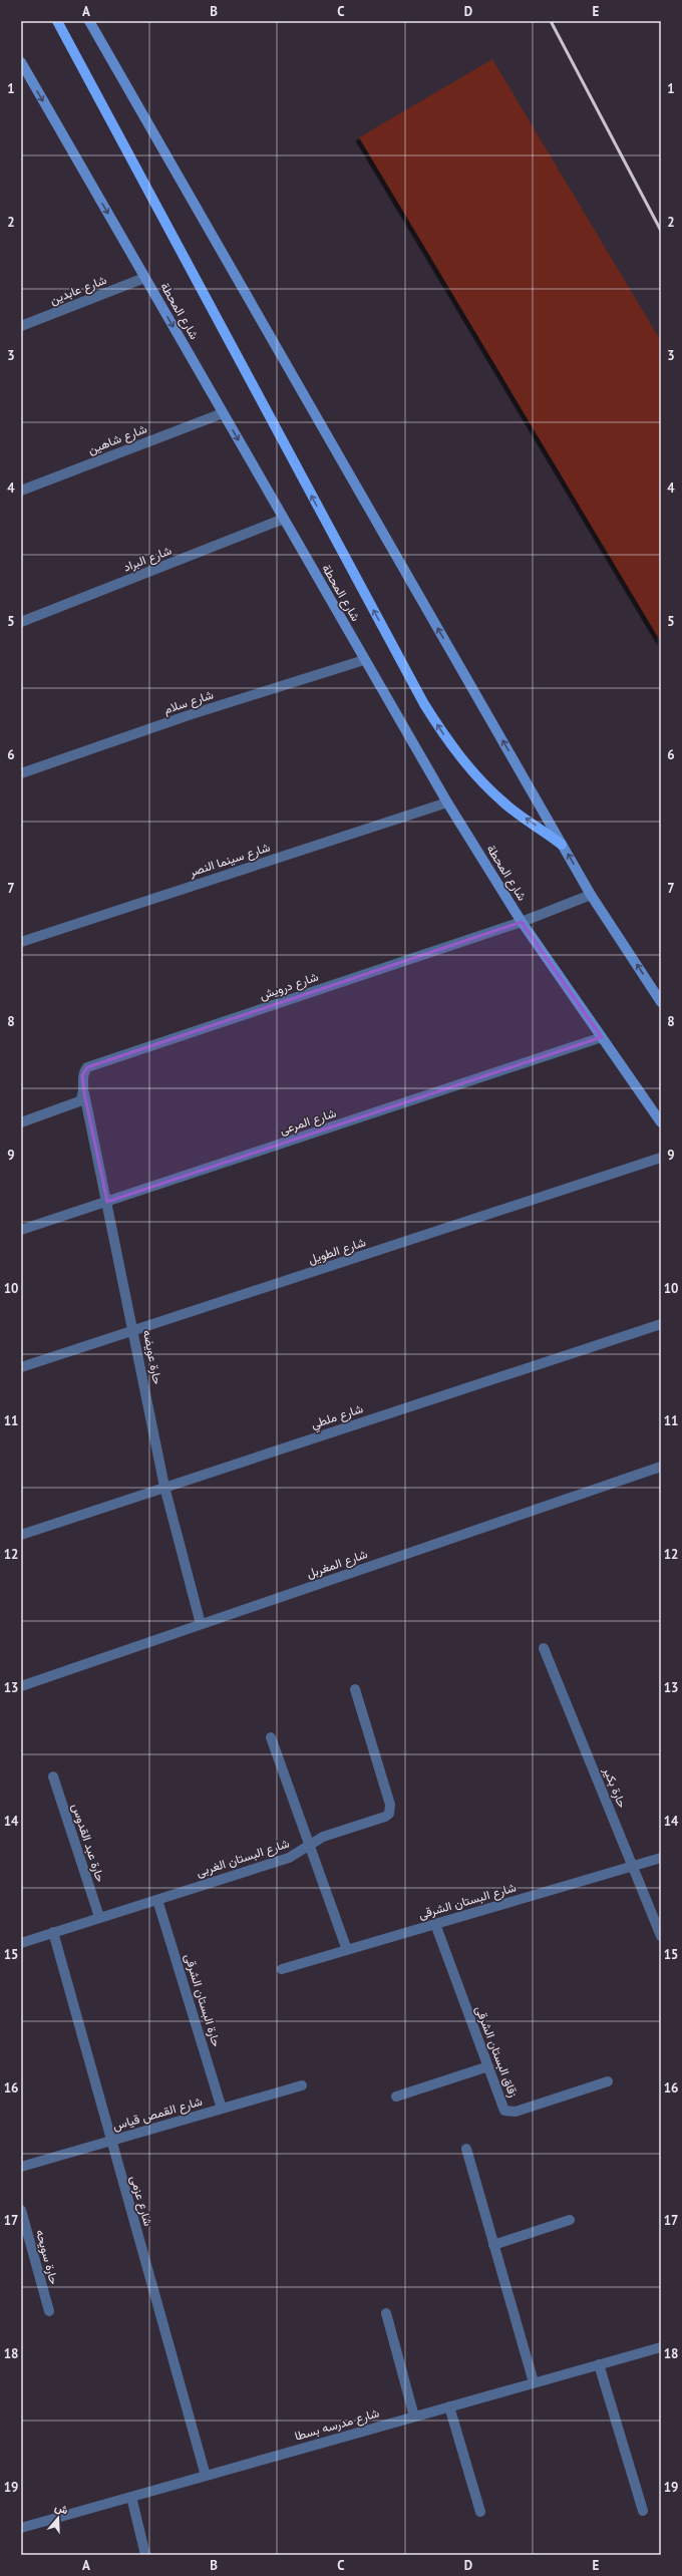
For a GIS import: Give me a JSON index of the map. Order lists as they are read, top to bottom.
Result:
{
  "streets": {
    "street": [
      "شارع عابدين",
      "شارع المحطة",
      "شارع شاهين",
      "شارع البراد",
      "شارع سلام",
      "شارع سينما النصر",
      "شارع درويش",
      "شارع المرعى",
      "شارع الطويل",
      "حارة عويضه",
      "شارع ملطي",
      "شارع المغربل",
      "حارة بكير",
      "حارة عبد القدوس",
      "شارع البستان الغربى",
      "شارع البستان الشرقى",
      "حارة البستان الشرقى",
      "زقاق البستان الشرقى",
      "شارع القمص قياس",
      "شارع عزمى",
      "حارة سويحه",
      "شارع مدرسه بسطا"
    ]
  },
  "crossings": [
    ["شارع عابدين", "شارع المحطة"],
    ["شارع المحطة", "شارع شاهين"],
    ["شارع المحطة", "شارع البراد"],
    ["شارع المحطة", "شارع سلام"],
    ["شارع المحطة", "شارع سينما النصر"],
    ["شارع المحطة", "شارع درويش"],
    ["شارع المحطة", "شارع المرعى"],
    ["شارع درويش", "حارة عويضه"],
    ["شارع المرعى", "حارة عويضه"],
    ["شارع الطويل", "حارة عويضه"],
    ["حارة عويضه", "شارع ملطي"],
    ["حارة عويضه", "شارع المغربل"],
    ["حارة بكير", "شارع البستان الشرقى"],
    ["حارة عبد القدوس", "شارع البستان الغربى"],
    ["شارع البستان الغربى", "حارة البستان الشرقى"],
    ["شارع البستان الغربى", "شارع عزمى"],
    ["شارع البستان الشرقى", "زقاق البستان الشرقى"],
    ["حارة البستان الشرقى", "شارع القمص قياس"],
    ["شارع القمص قياس", "شارع عزمى"],
    ["شارع عزمى", "شارع مدرسه بسطا"]
  ],
  "north": "top",
  "grid": {
    "columns": [
      "A",
      "B",
      "C",
      "D",
      "E"
    ],
    "rows": [
      "1",
      "2",
      "3",
      "4",
      "5",
      "6",
      "7",
      "8",
      "9",
      "10",
      "11",
      "12",
      "13",
      "14",
      "15",
      "16",
      "17",
      "18",
      "19"
    ]
  }
}
